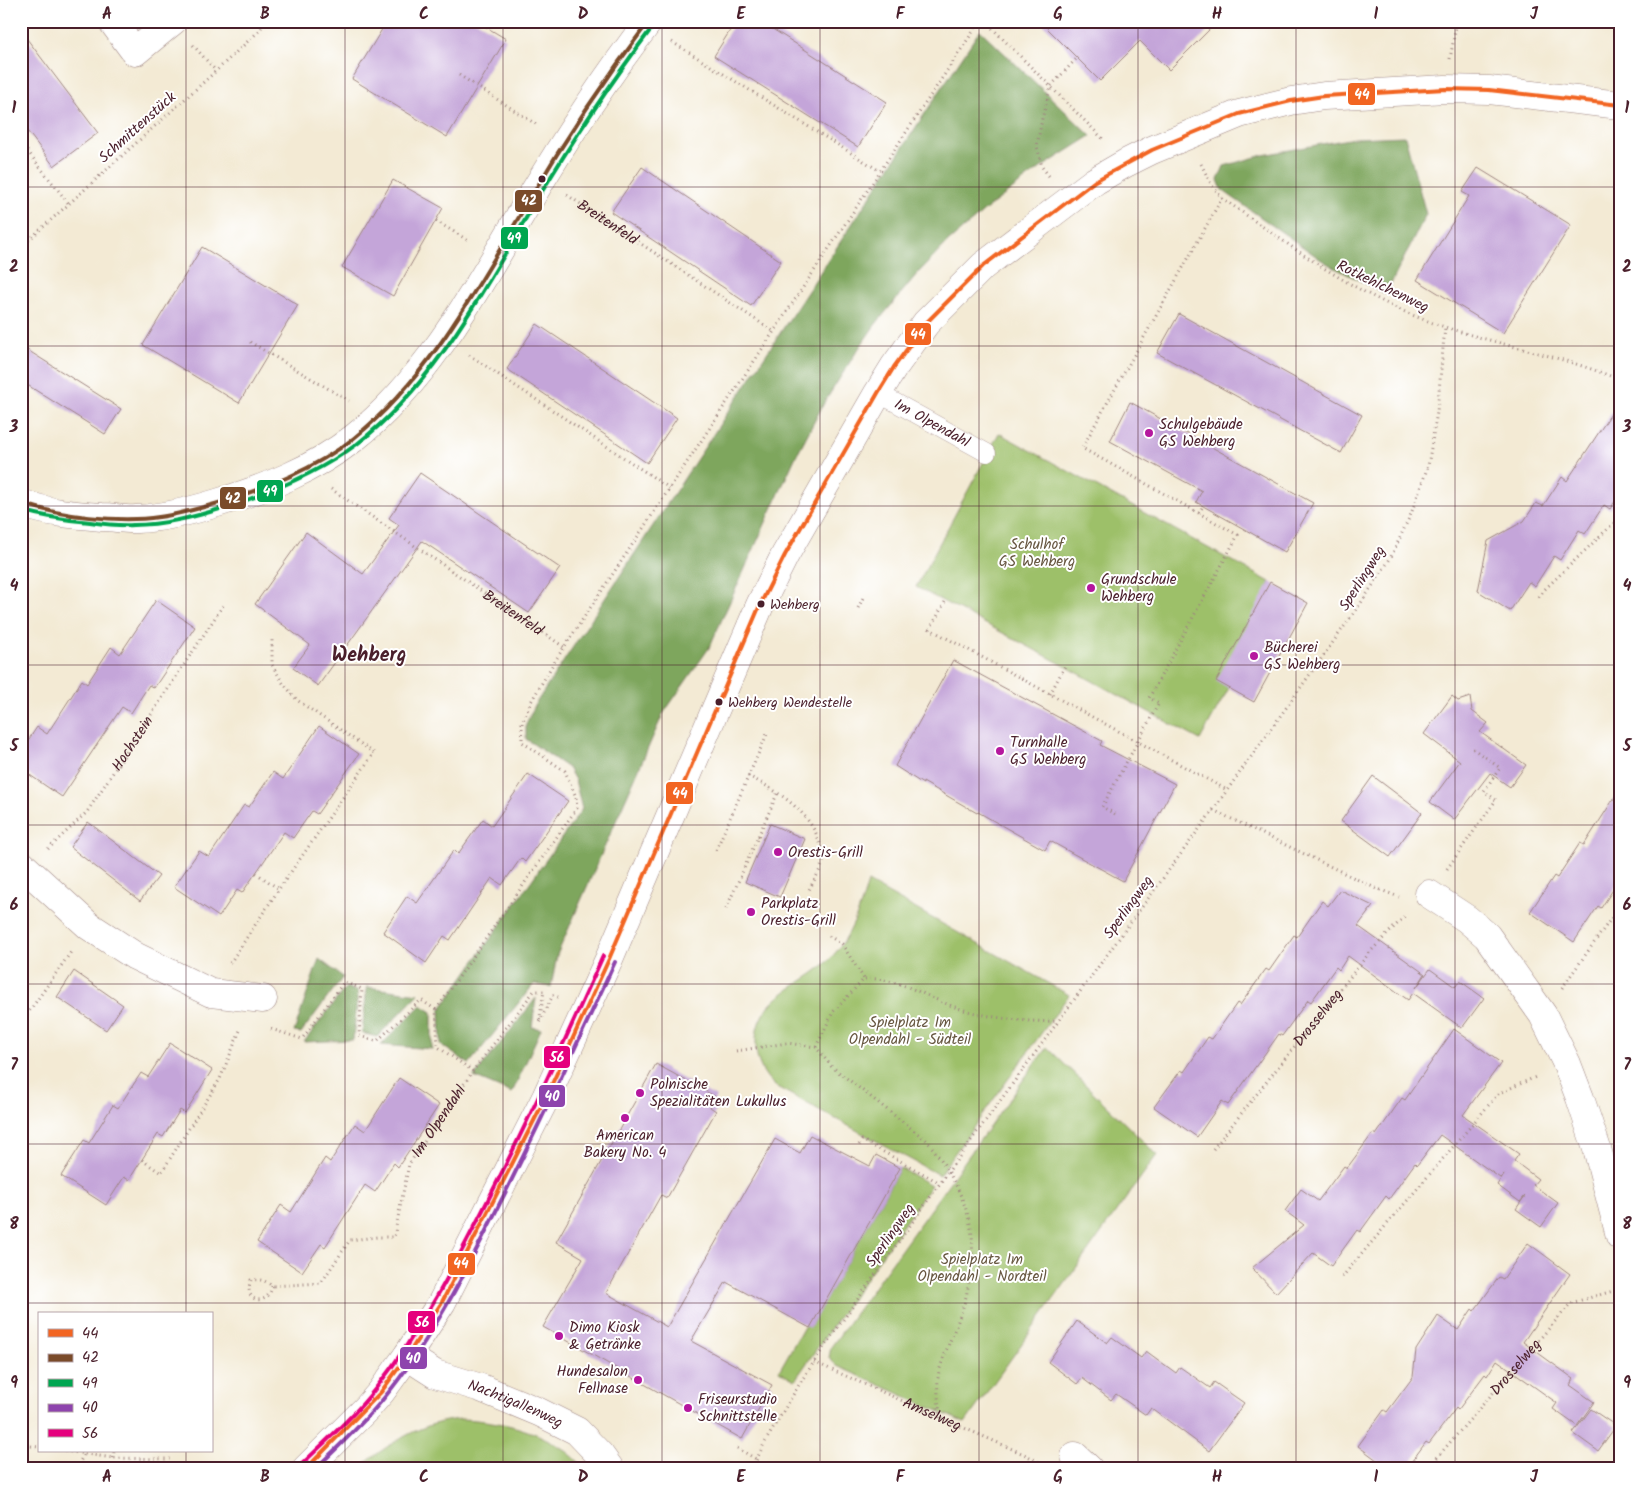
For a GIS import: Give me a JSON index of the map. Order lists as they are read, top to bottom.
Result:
{
  "streets": {
    "street": ["Im Olpendahl", "Nachtigallenweg"],
    "path": [
      "Schmittenstück",
      "Breitenfeld",
      "Rotkehlchenweg",
      "Sperlingweg",
      "Hochstein",
      "Drosselweg",
      "Amselweg"
    ]
  },
  "crossings": [
    ["Rotkehlchenweg", "Im Olpendahl"],
    ["Rotkehlchenweg", "Sperlingweg"],
    ["Im Olpendahl", "Nachtigallenweg"],
    ["Sperlingweg", "Amselweg"]
  ],
  "districts": ["Wehberg"],
  "parks": ["Schulhof GS Wehberg", "Spielplatz Im Olpendahl - Südteil", "Spielplatz Im Olpendahl - Nordteil"],
  "places": [
    "Schulgebäude GS Wehberg",
    "Grundschule Wehberg",
    "Wehberg",
    "Bücherei GS Wehberg",
    "Wehberg Wendestelle",
    "Turnhalle GS Wehberg",
    "Orestis-Grill",
    "Parkplatz Orestis-Grill",
    "Polnische Spezialitäten Lukullus",
    "American Bakery No. 4",
    "Dimo Kiosk & Getränke",
    "Hundesalon Fellnase",
    "Friseurstudio Schnittstelle"
  ],
  "lines": [
    "transit line 42",
    "transit line 49",
    "transit line 44",
    "transit line 56",
    "transit line 40"
  ],
  "legend": [
    "44",
    "42",
    "49",
    "40",
    "56"
  ],
  "grid": {
    "columns": [
      "A",
      "B",
      "C",
      "D",
      "E",
      "F",
      "G",
      "H",
      "I",
      "J"
    ],
    "rows": [
      "1",
      "2",
      "3",
      "4",
      "5",
      "6",
      "7",
      "8",
      "9"
    ]
  }
}
